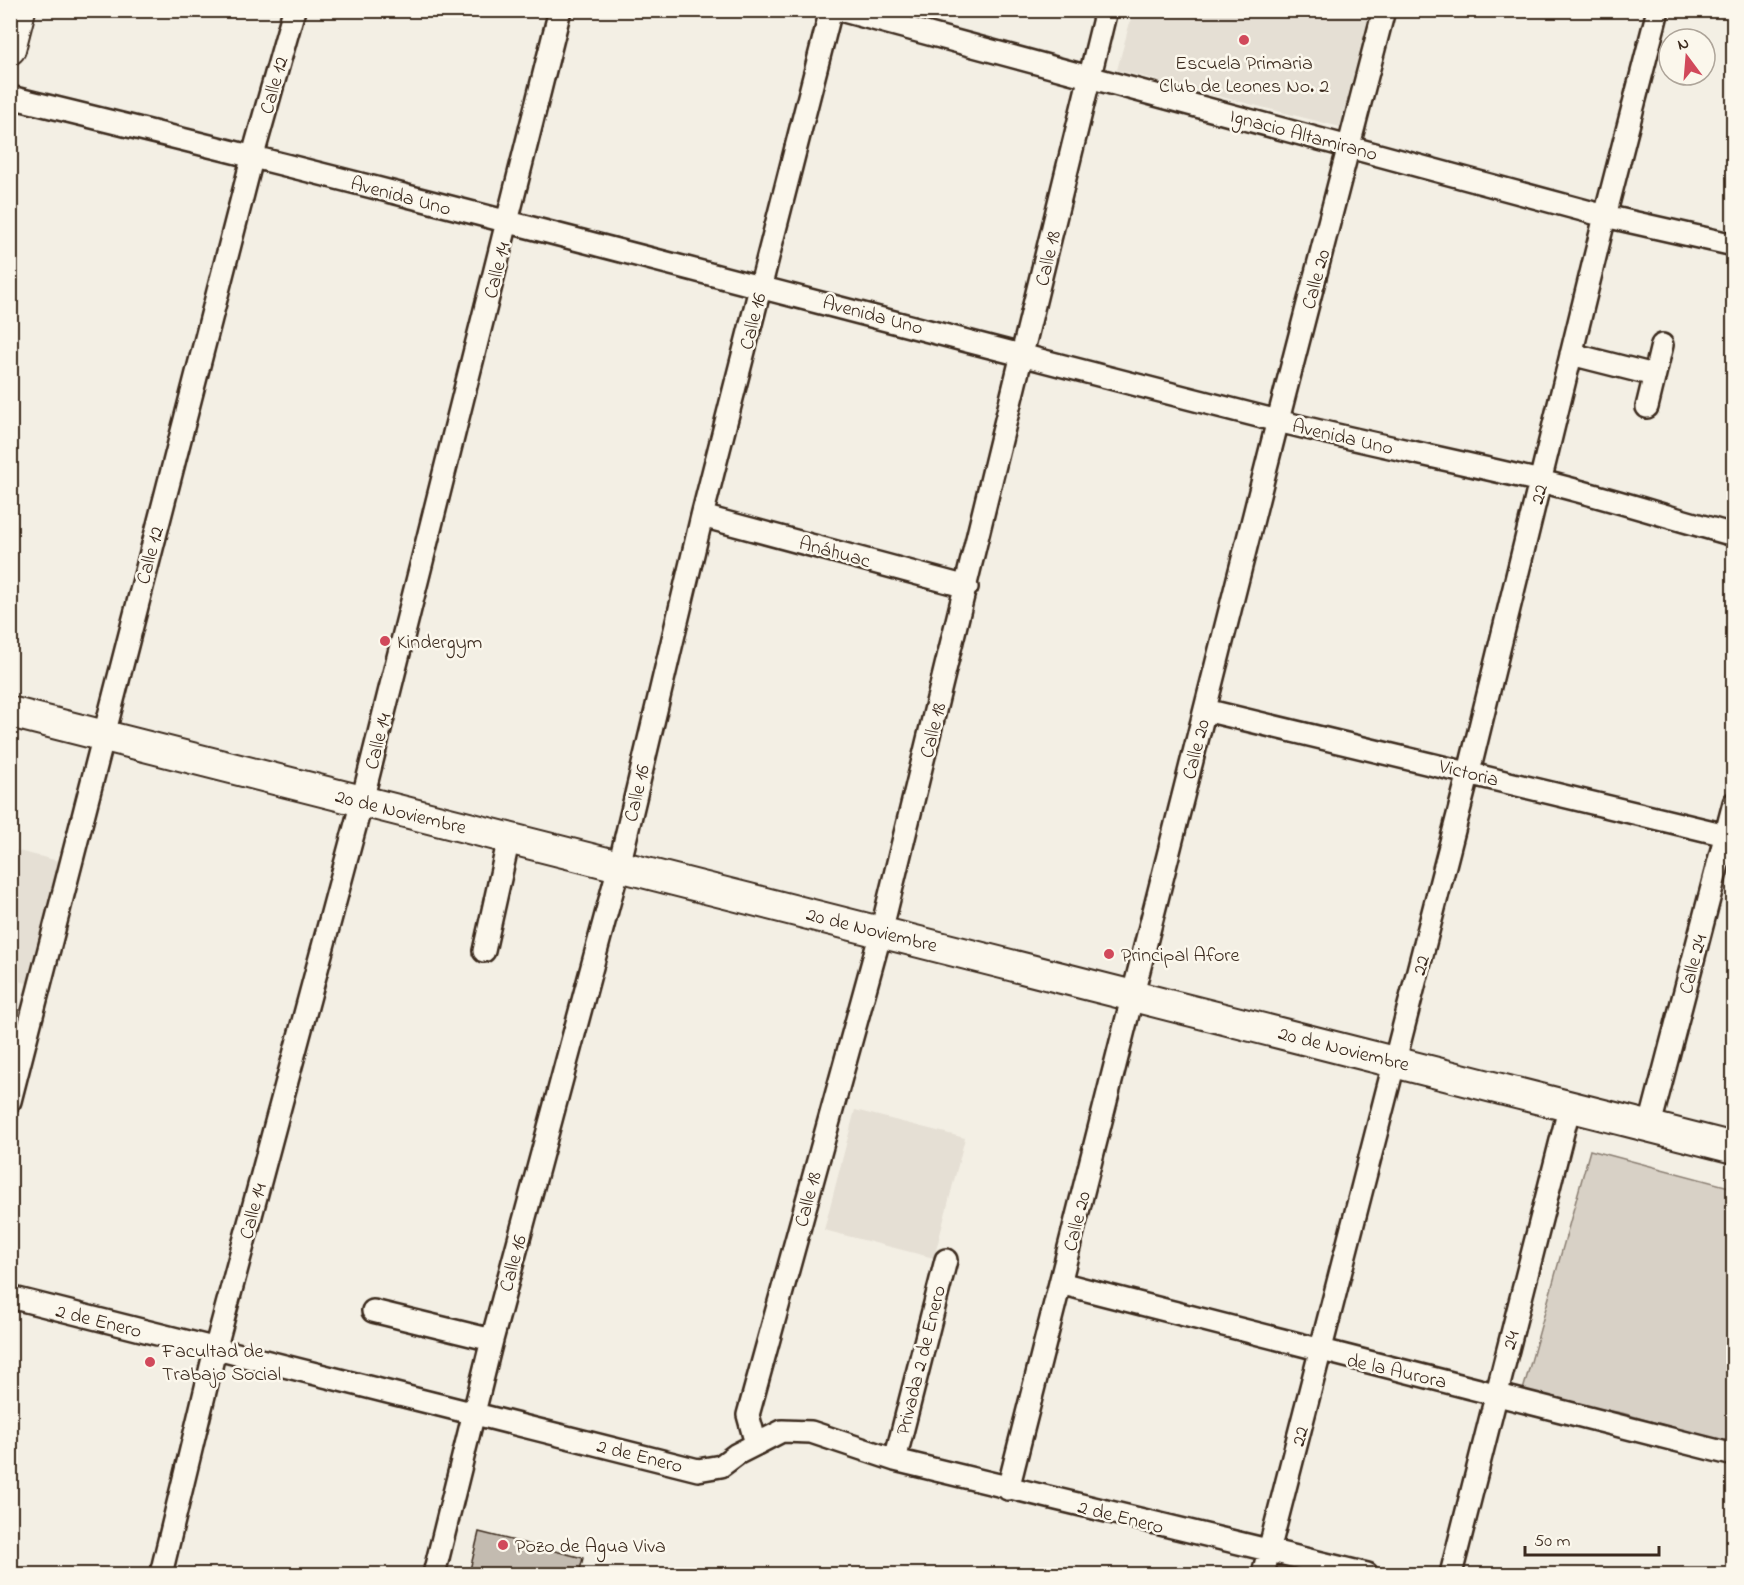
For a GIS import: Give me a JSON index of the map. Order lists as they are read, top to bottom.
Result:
{
  "streets": {
    "main road": ["20 de Noviembre"],
    "street": [
      "Calle 12",
      "Ignacio Altamirano",
      "Avenida Uno",
      "Calle 18",
      "Calle 14",
      "Calle 20",
      "Calle 16",
      "22",
      "Anáhuac",
      "Victoria",
      "Calle 24",
      "2 de Enero",
      "24",
      "Privada 2 de Enero",
      "de la Aurora"
    ]
  },
  "crossings": [
    ["Calle 12", "Avenida Uno"],
    ["Calle 12", "20 de Noviembre"],
    ["Ignacio Altamirano", "Calle 18"],
    ["Ignacio Altamirano", "Calle 20"],
    ["Ignacio Altamirano", "22"],
    ["Avenida Uno", "Calle 18"],
    ["Avenida Uno", "Calle 14"],
    ["Avenida Uno", "Calle 20"],
    ["Avenida Uno", "Calle 16"],
    ["Avenida Uno", "22"],
    ["Calle 18", "Anáhuac"],
    ["Calle 18", "20 de Noviembre"],
    ["Calle 18", "2 de Enero"],
    ["Calle 14", "20 de Noviembre"],
    ["Calle 14", "2 de Enero"],
    ["Calle 20", "Victoria"],
    ["Calle 20", "20 de Noviembre"],
    ["Calle 20", "2 de Enero"],
    ["Calle 20", "de la Aurora"],
    ["Calle 16", "Anáhuac"],
    ["Calle 16", "20 de Noviembre"],
    ["Calle 16", "2 de Enero"],
    ["22", "Victoria"],
    ["22", "20 de Noviembre"],
    ["22", "2 de Enero"],
    ["22", "de la Aurora"],
    ["Victoria", "Calle 24"],
    ["20 de Noviembre", "Calle 24"],
    ["20 de Noviembre", "24"],
    ["2 de Enero", "Privada 2 de Enero"],
    ["24", "de la Aurora"]
  ],
  "places": [
    "Escuela Primaria Club de Leones No. 2",
    "Kindergym",
    "Principal Afore",
    "Facultad de Trabajo Social",
    "Pozo de Agua Viva"
  ],
  "scale_bar": "50 m",
  "north": "top"
}
